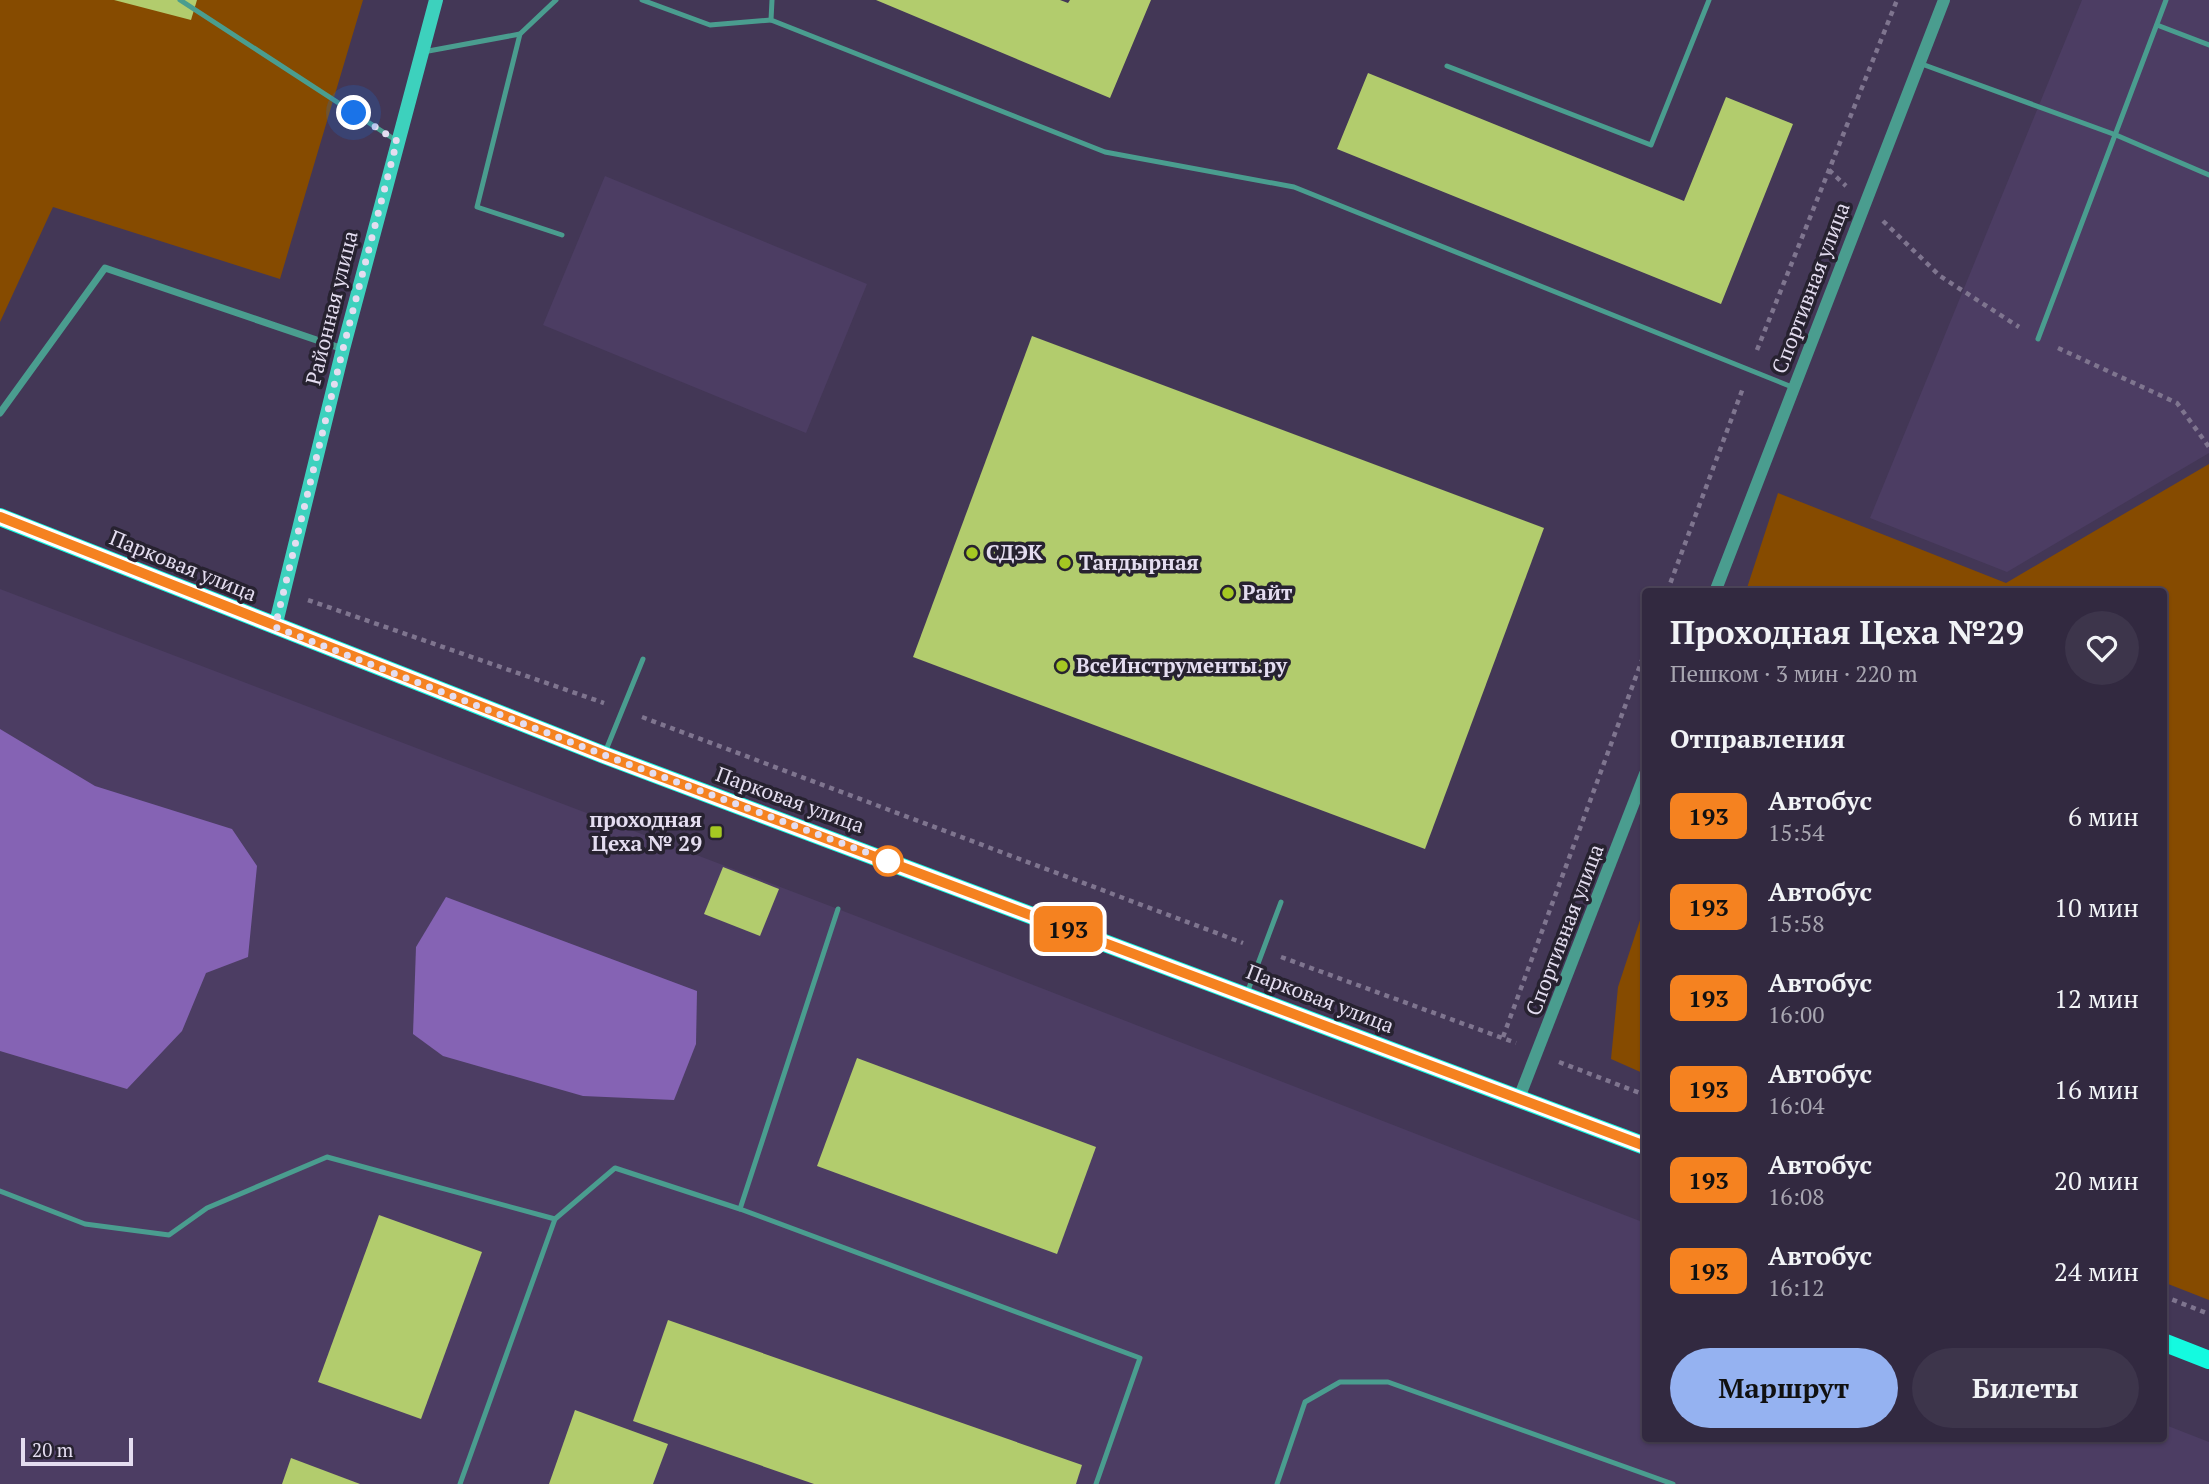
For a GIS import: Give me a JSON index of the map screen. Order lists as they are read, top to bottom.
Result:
{
  "streets": {
    "main road": ["Районная улица", "Парковая улица"],
    "street": ["Спортивная улица"]
  },
  "crossings": [
    ["Спортивная улица", "Парковая улица"],
    ["Районная улица", "Парковая улица"]
  ],
  "places": {
    "other": [
      "СДЭК",
      "Тандырная",
      "Райт",
      "ВсеИнструменты.ру"
    ],
    "transit": ["проходная Цеха № 29"]
  },
  "lines": ["bus line 193"],
  "scale_bar": "20 m",
  "page": {
    "on_map": "193",
    "heading": [
      ["Проходная Цеха №29", "Пешком · 3 мин · 220 m"],
      "Отправления"
    ],
    "list": [
      {
        "mark": "193",
        "name": "Автобус",
        "note": "15:54",
        "value": "6 мин"
      },
      {
        "mark": "193",
        "name": "Автобус",
        "note": "15:58",
        "value": "10 мин"
      },
      {
        "mark": "193",
        "name": "Автобус",
        "note": "16:00",
        "value": "12 мин"
      },
      {
        "mark": "193",
        "name": "Автобус",
        "note": "16:04",
        "value": "16 мин"
      },
      {
        "mark": "193",
        "name": "Автобус",
        "note": "16:08",
        "value": "20 мин"
      },
      {
        "mark": "193",
        "name": "Автобус",
        "note": "16:12",
        "value": "24 мин"
      }
    ],
    "buttons": ["Маршрут", "Билеты"],
    "scale": "20 m"
  }
}
